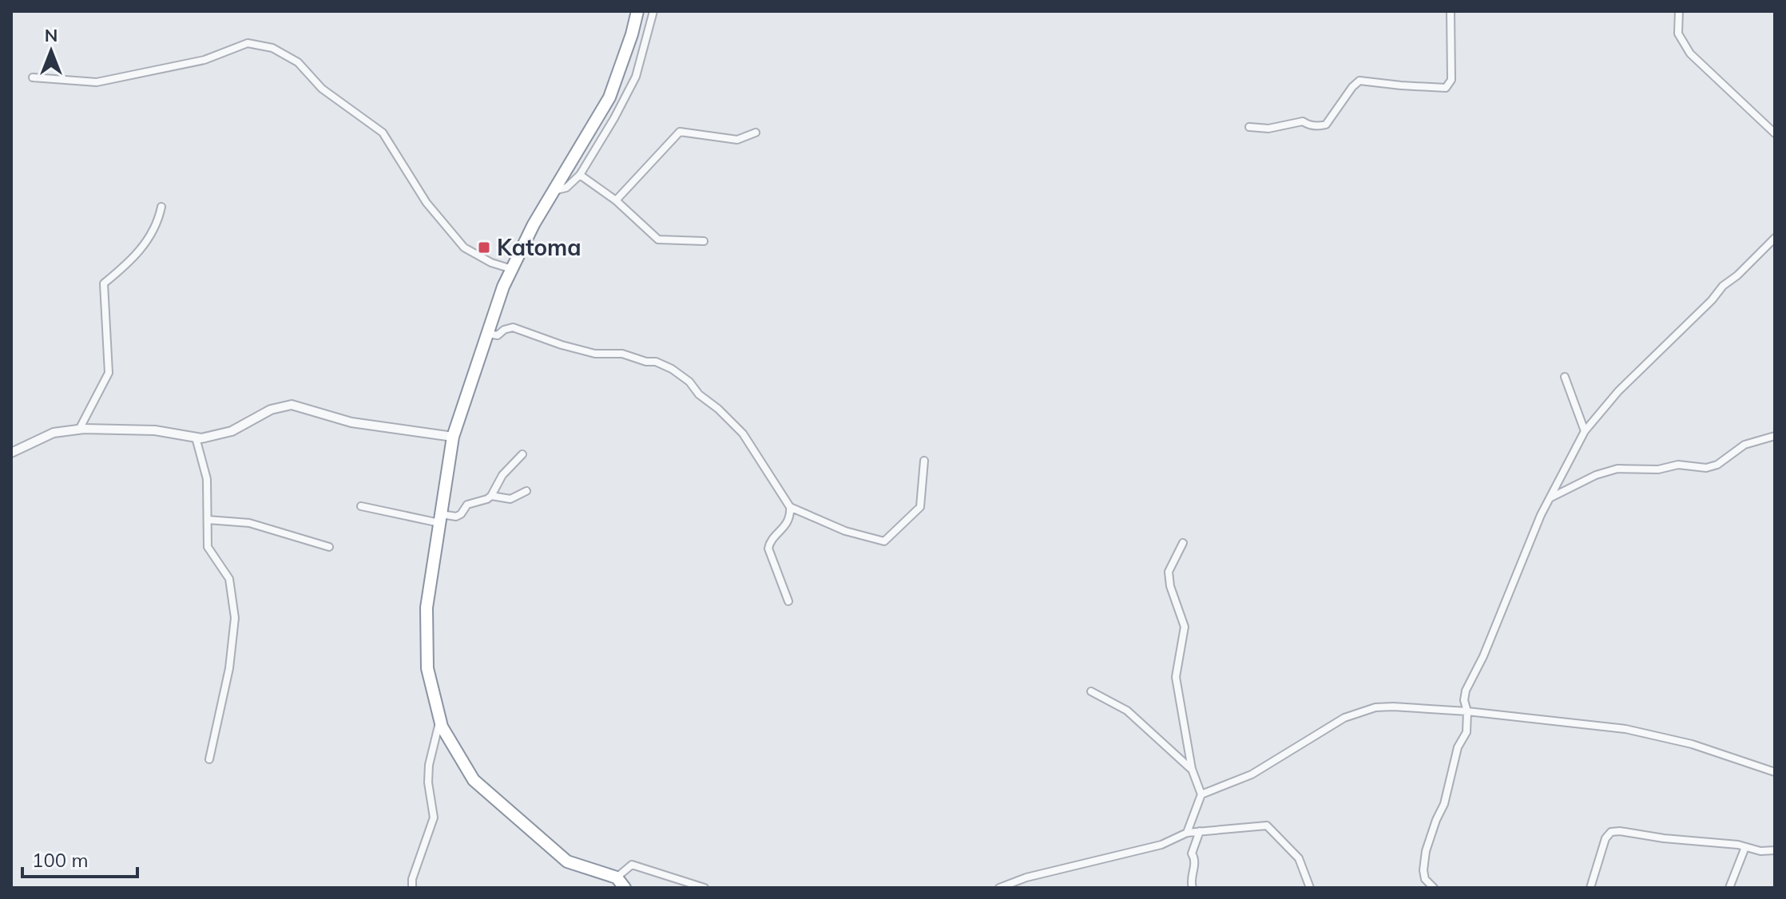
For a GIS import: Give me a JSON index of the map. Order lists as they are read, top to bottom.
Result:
{
  "places": {
    "transit": ["Katoma"]
  },
  "scale_bar": "100 m",
  "north": "top"
}
